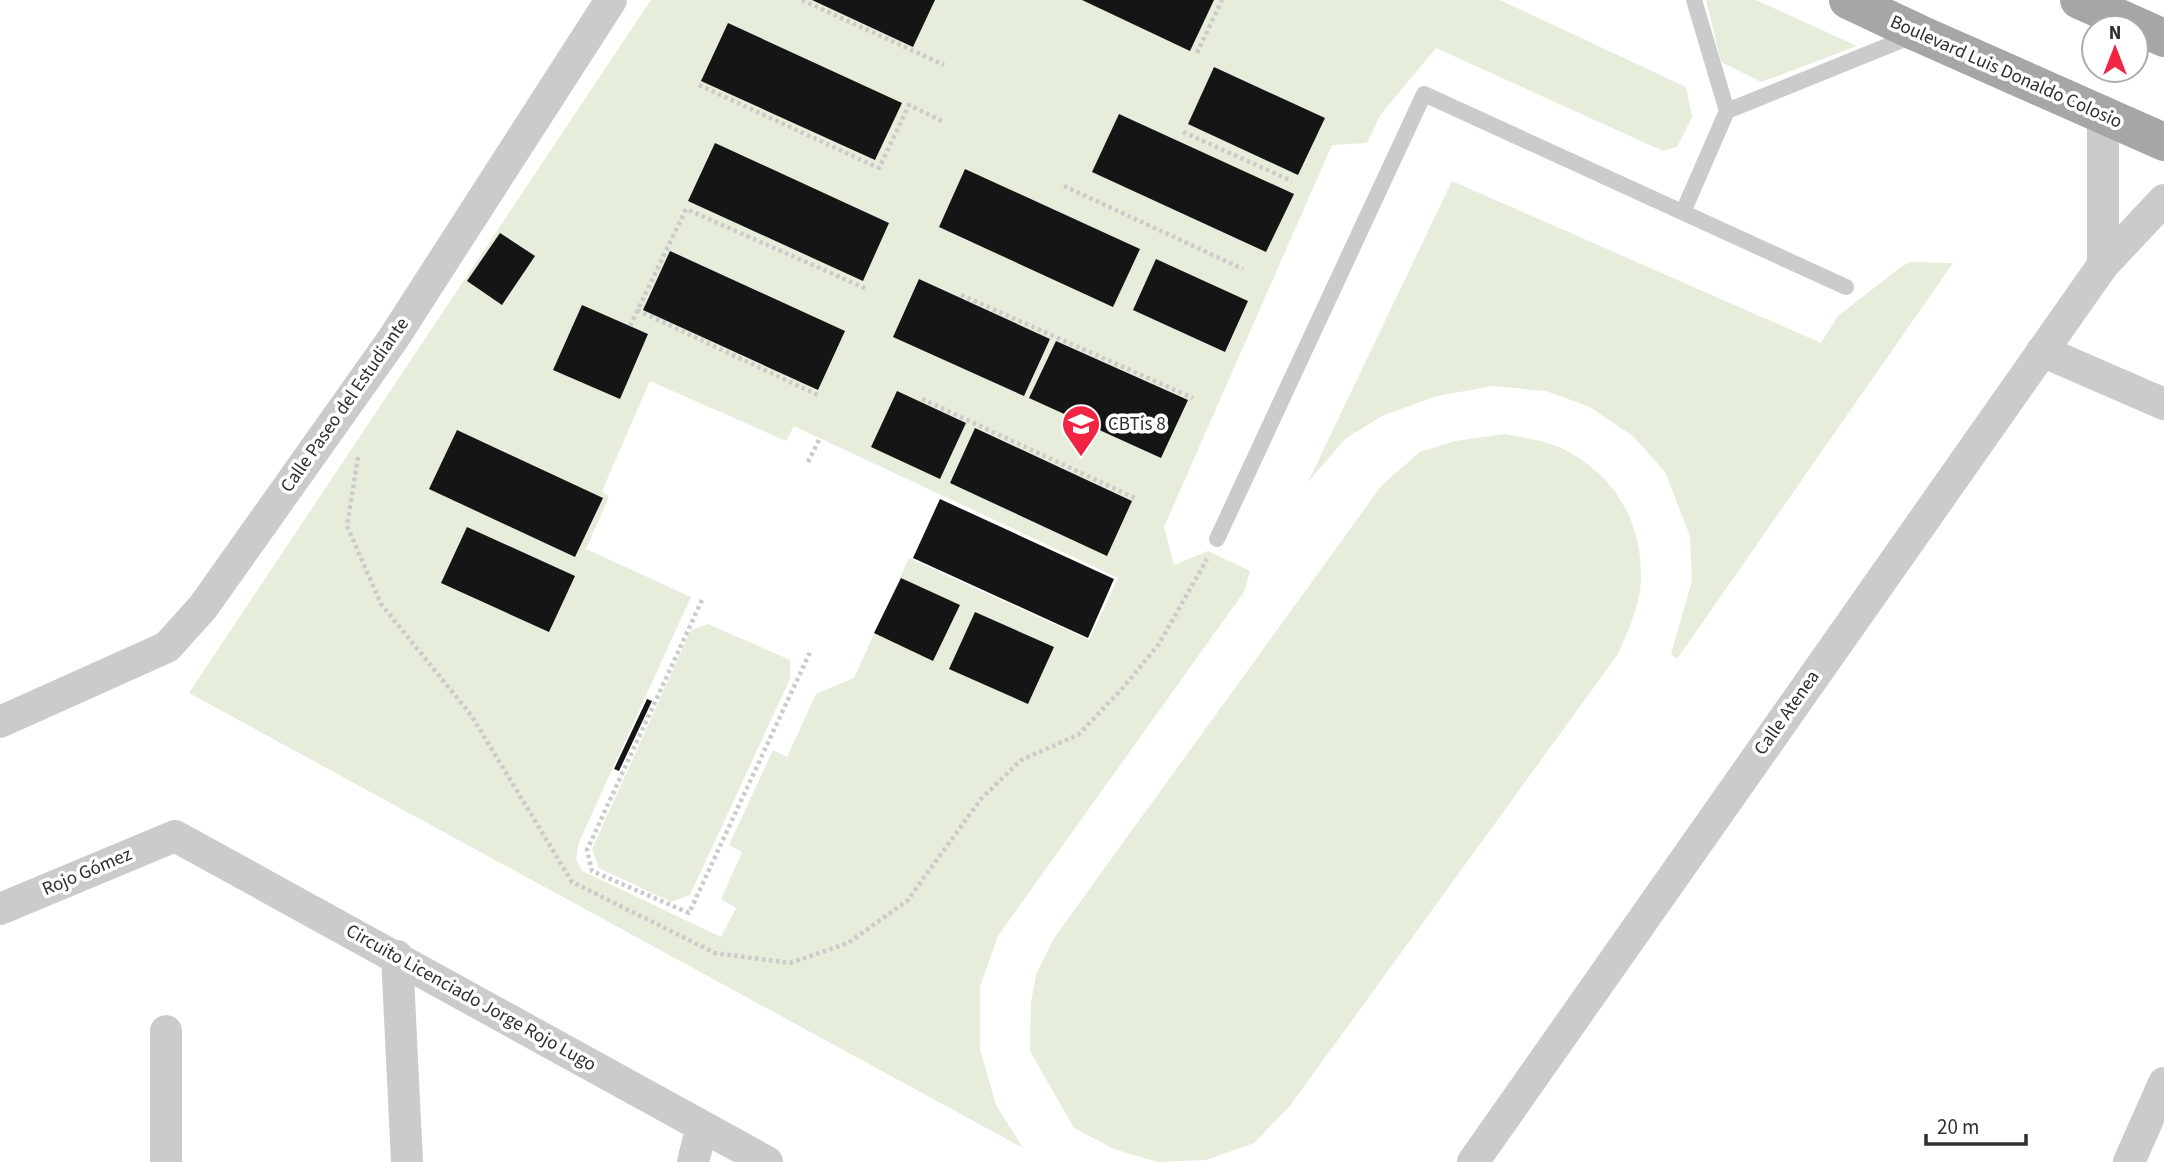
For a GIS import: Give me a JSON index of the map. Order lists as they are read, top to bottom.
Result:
{
  "streets": {
    "main road": ["Boulevard Luis Donaldo Colosio"],
    "street": [
      "Calle Paseo del Estudiante",
      "Calle Atenea",
      "Rojo Gómez",
      "Circuito Licenciado Jorge Rojo Lugo"
    ]
  },
  "crossings": [
    ["Rojo Gómez", "Circuito Licenciado Jorge Rojo Lugo"]
  ],
  "places": {
    "school or university": ["CBTis 8"]
  },
  "scale_bar": "20 m",
  "north": "top"
}
